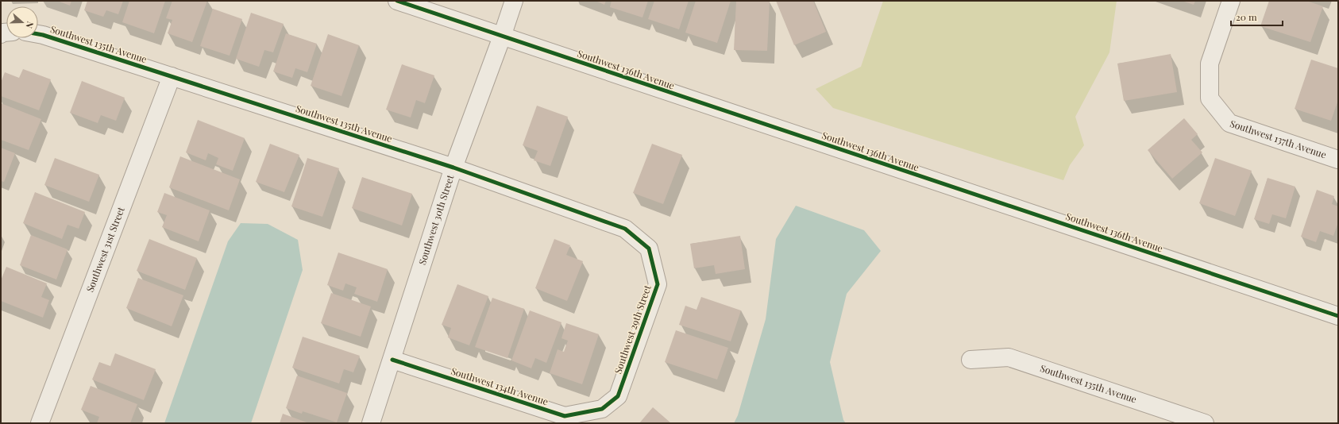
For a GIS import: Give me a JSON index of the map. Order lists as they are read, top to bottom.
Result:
{
  "streets": {
    "street": [
      "Southwest 135th Avenue",
      "Southwest 136th Avenue",
      "Southwest 137th Avenue",
      "Southwest 30th Street",
      "Southwest 31st Street",
      "Southwest 29th Street",
      "Southwest 134th Avenue"
    ]
  },
  "crossings": [
    ["Southwest 135th Avenue", "Southwest 30th Street"],
    ["Southwest 135th Avenue", "Southwest 31st Street"],
    ["Southwest 135th Avenue", "Southwest 29th Street"],
    ["Southwest 136th Avenue", "Southwest 30th Street"],
    ["Southwest 30th Street", "Southwest 134th Avenue"],
    ["Southwest 29th Street", "Southwest 134th Avenue"]
  ],
  "scale_bar": "20 m",
  "north": "right"
}
